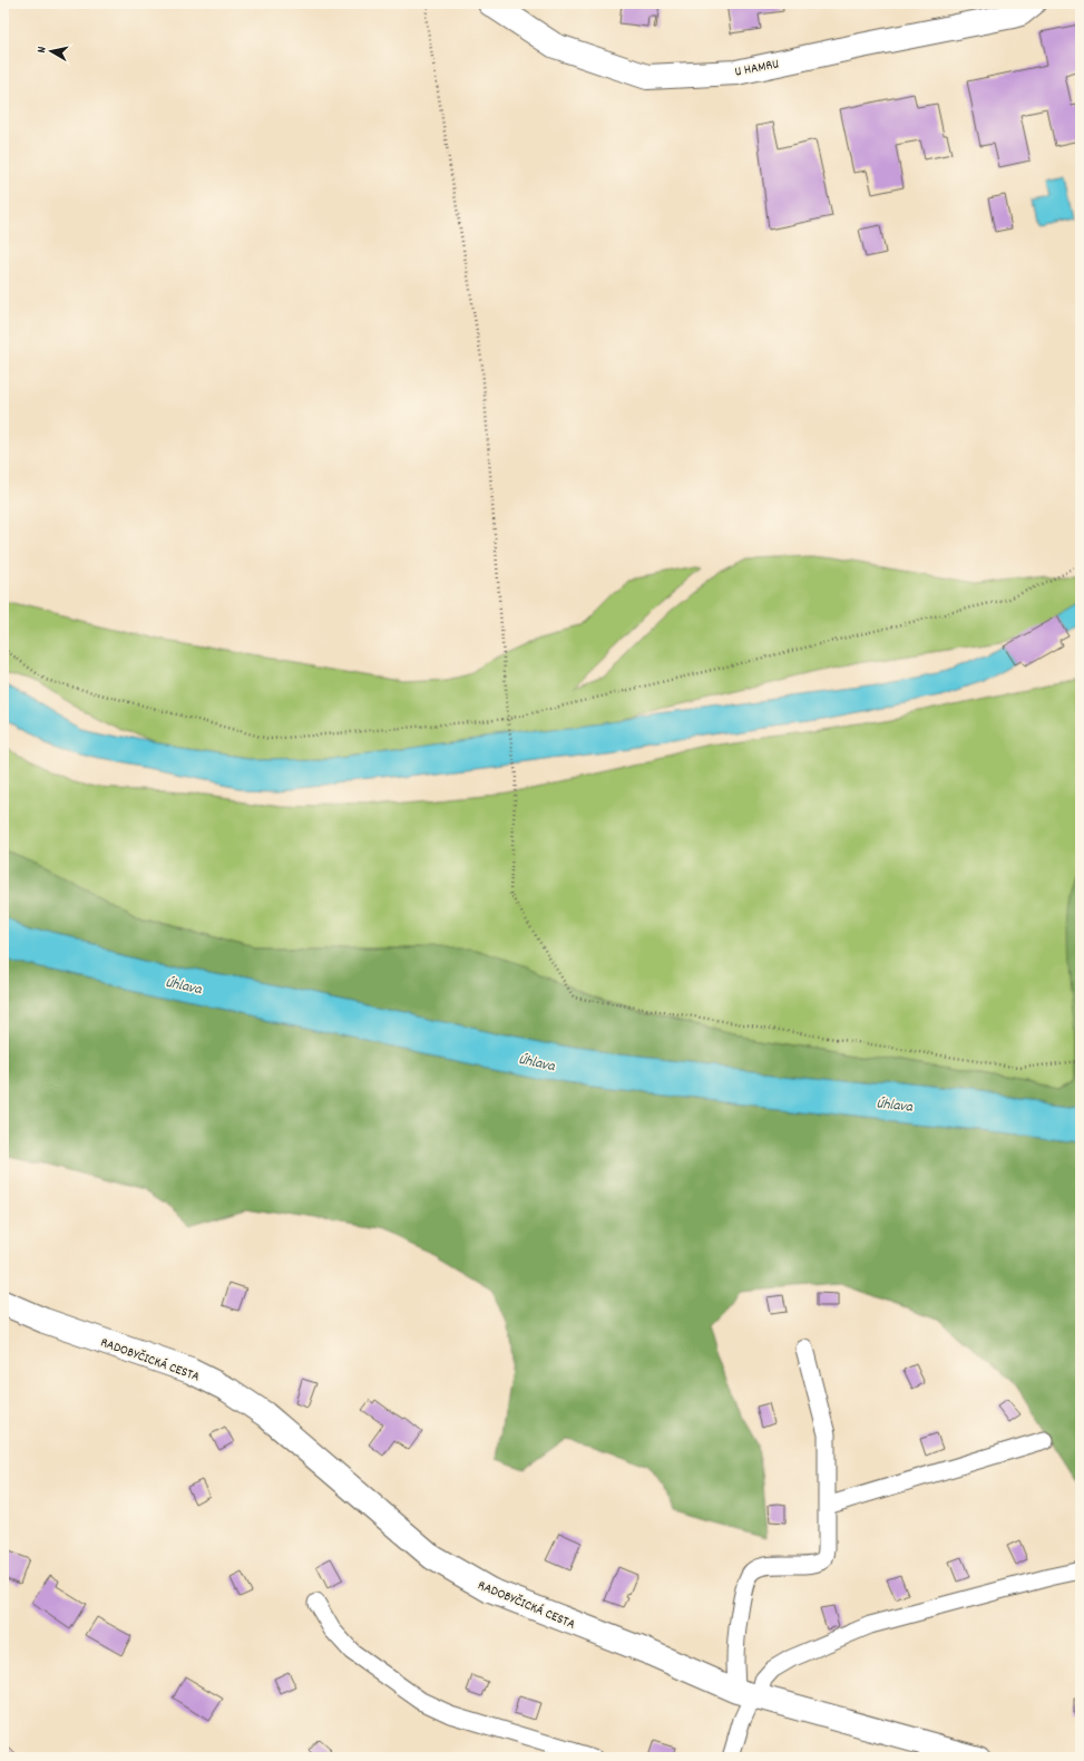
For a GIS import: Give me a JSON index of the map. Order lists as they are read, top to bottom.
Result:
{
  "streets": {
    "street": ["U HAMRU", "RADOBYČICKÁ CESTA"]
  },
  "water": ["Úhlava"],
  "north": "left"
}
